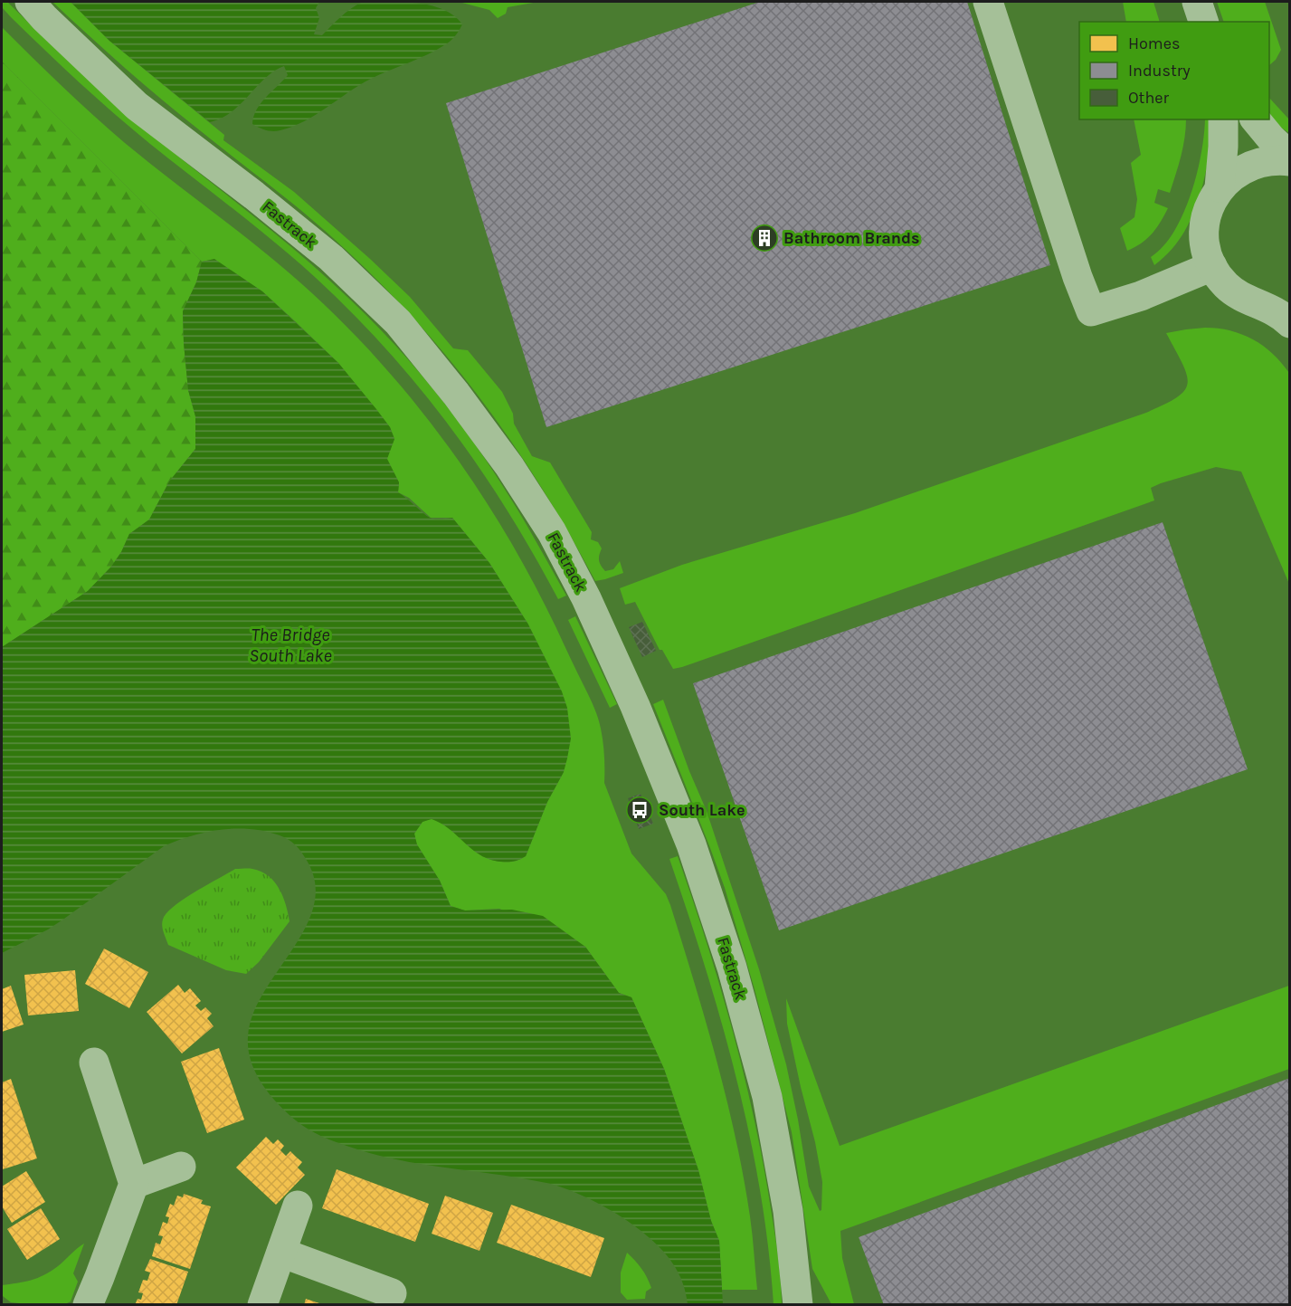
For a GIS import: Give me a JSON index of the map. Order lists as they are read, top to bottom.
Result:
{
  "streets": {
    "street": ["Fastrack"]
  },
  "water": ["The Bridge South Lake"],
  "places": {
    "building": ["Bathroom Brands"],
    "bus stop": ["South Lake"]
  },
  "legend": ["Homes", "Industry", "Other"]
}
